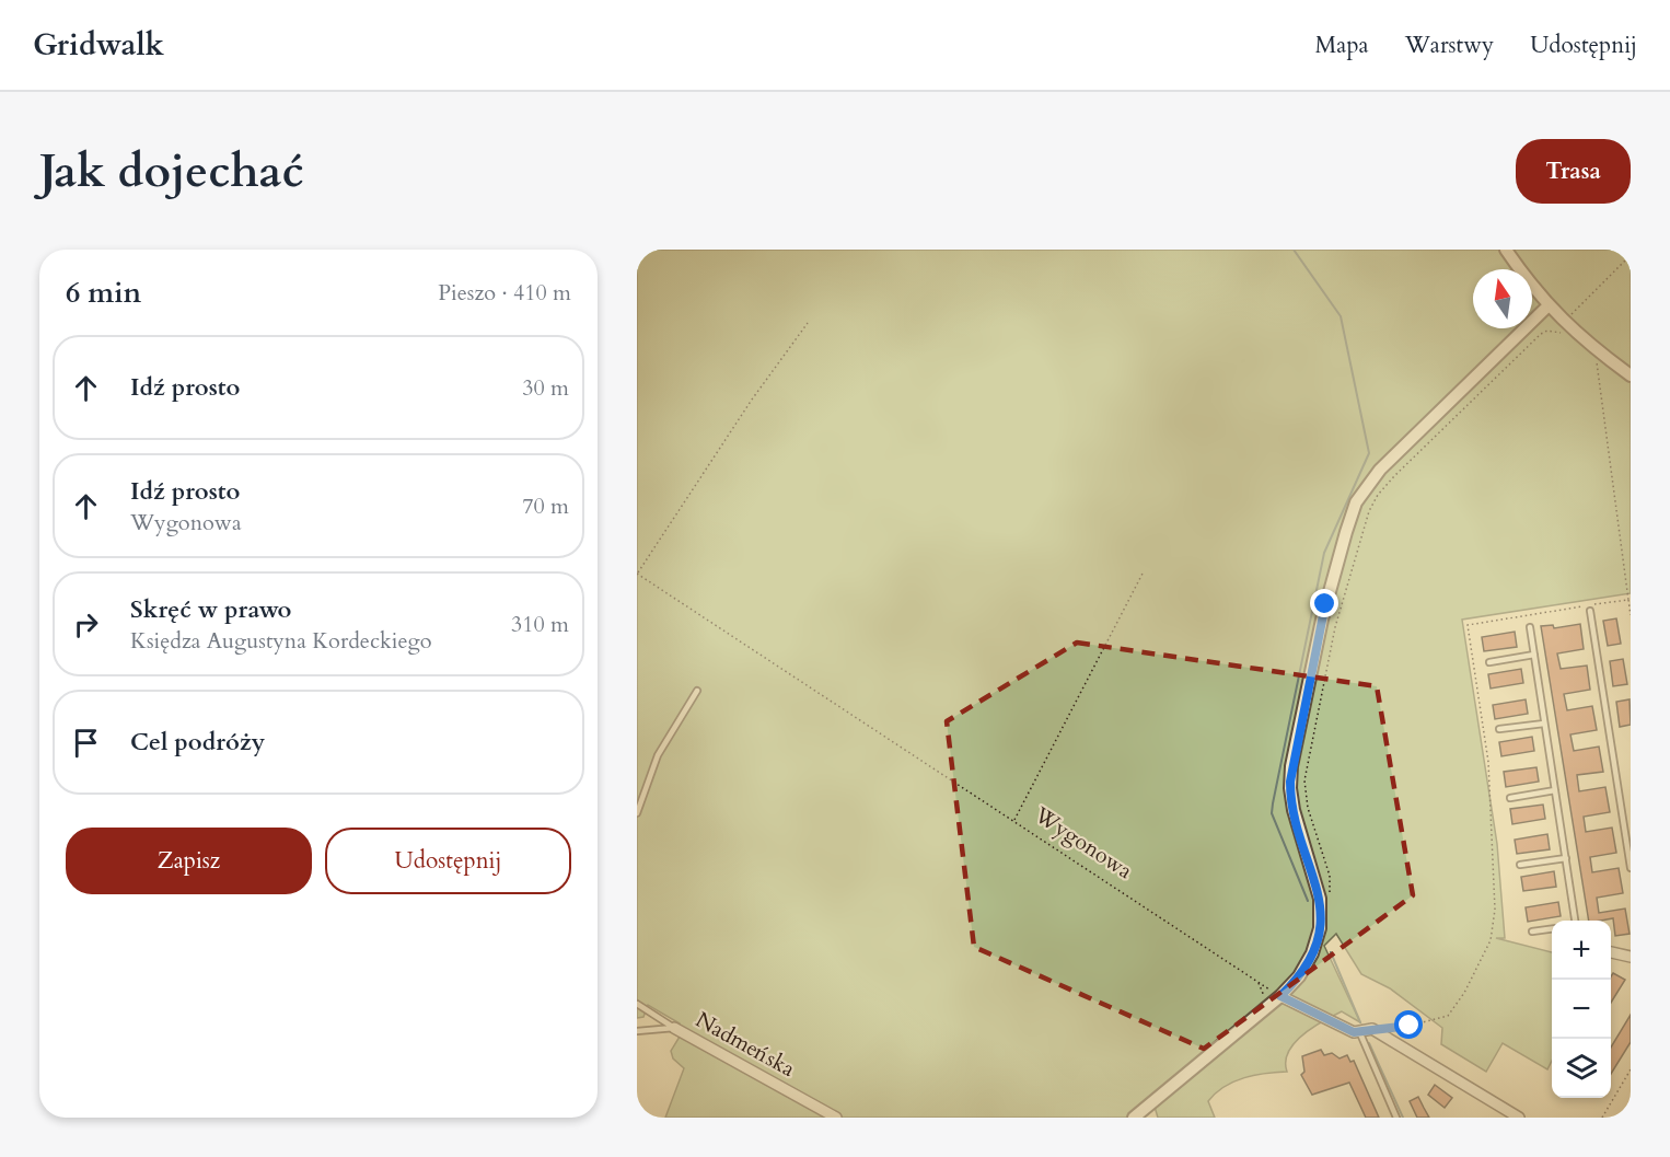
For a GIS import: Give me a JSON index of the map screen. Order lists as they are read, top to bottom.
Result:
{
  "streets": {
    "street": ["Nadmeńska"],
    "path": ["Wygonowa"]
  },
  "north": "top",
  "page": {
    "header": "Gridwalk",
    "nav": ["Mapa", "Warstwy", "Udostępnij"],
    "buttons": [
      "Trasa",
      ["Zapisz", "Udostępnij"]
    ],
    "title": "Jak dojechać",
    "heading": ["6 min", "Pieszo · 410 m"],
    "list": [
      ["Idź prosto", "30 m"],
      ["Idź prosto", "Wygonowa", "70 m"],
      ["Skręć w prawo", "Księdza Augustyna Kordeckiego", "310 m"],
      "Cel podróży"
    ],
    "map_buttons": ["+", "−"]
  }
}
